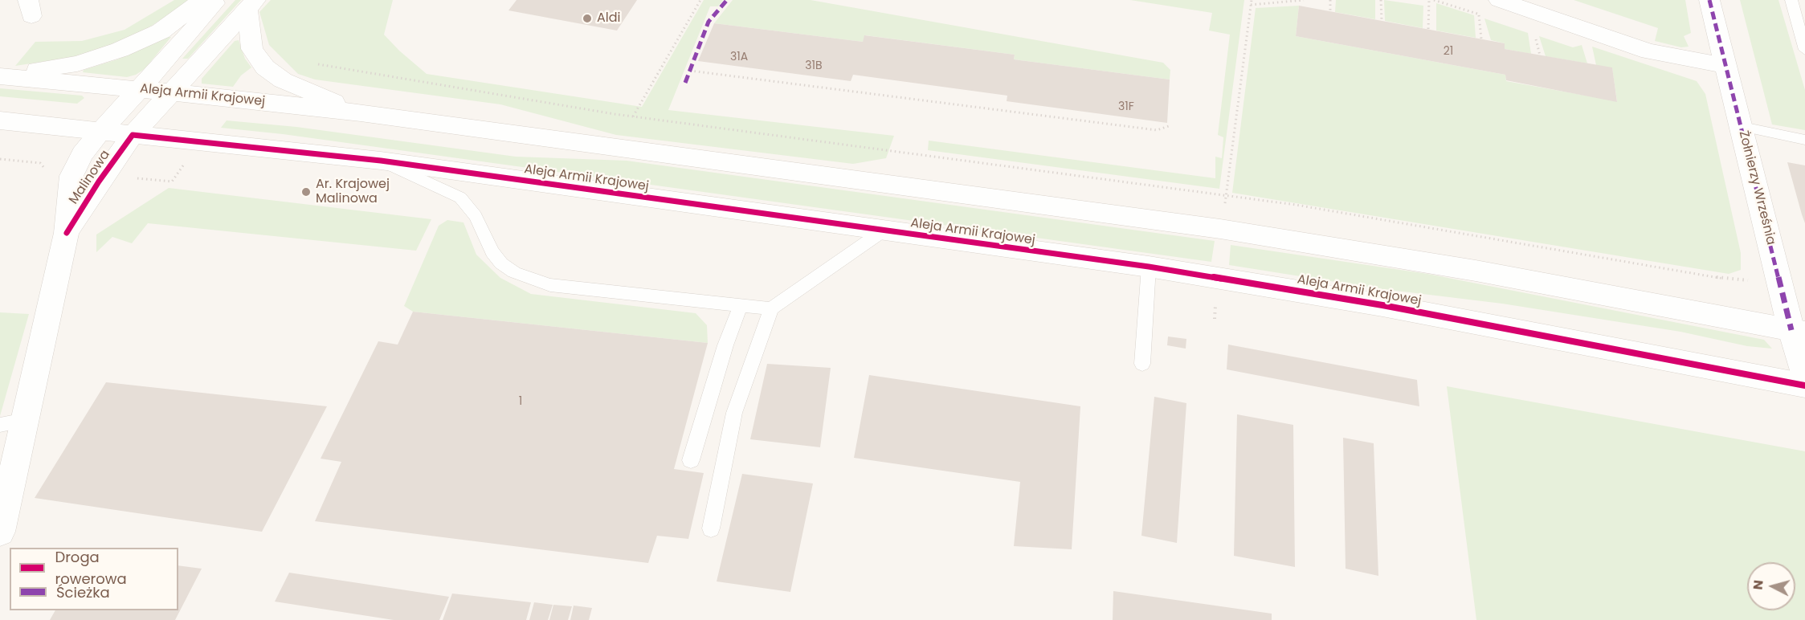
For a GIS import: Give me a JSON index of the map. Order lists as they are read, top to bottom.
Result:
{
  "streets": {
    "street": ["Aleja Armii Krajowej", "Malinowa", "Żołnierzy Września"]
  },
  "crossings": [
    ["Aleja Armii Krajowej", "Malinowa"],
    ["Aleja Armii Krajowej", "Żołnierzy Września"]
  ],
  "places": ["Aldi", "Ar. Krajowej Malinowa"],
  "house_numbers": [
    "21",
    "31A",
    "31B",
    "31F",
    "1"
  ],
  "legend": ["Droga rowerowa", "Ścieżka"],
  "north": "left"
}
